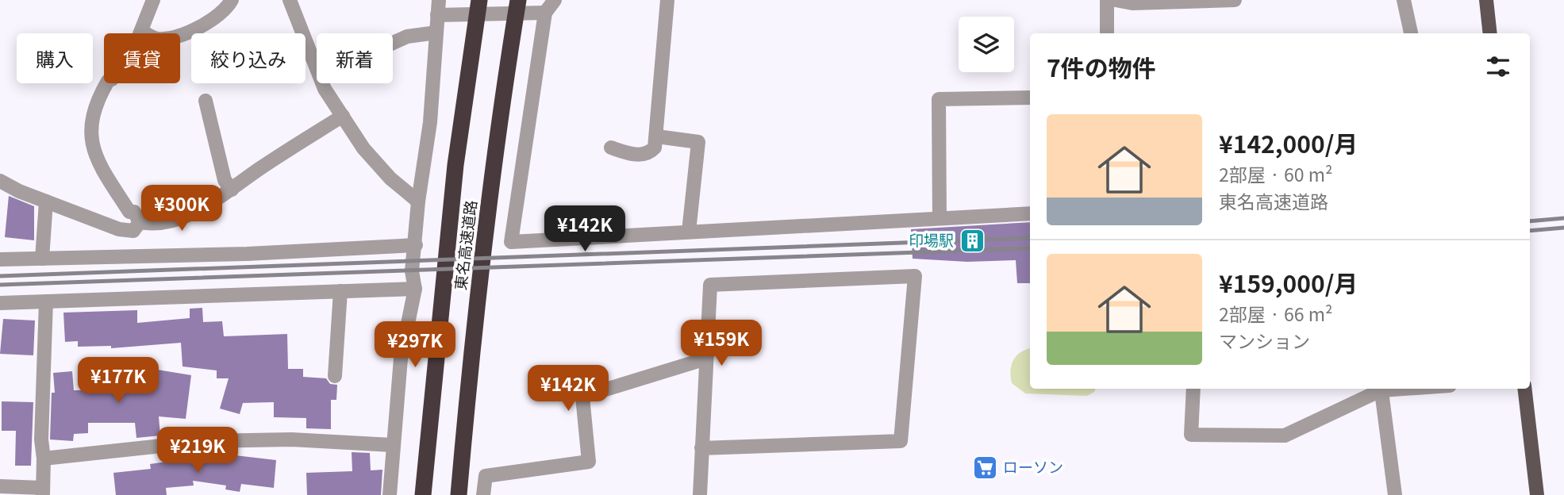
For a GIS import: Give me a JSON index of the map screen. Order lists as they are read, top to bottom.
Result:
{
  "streets": {
    "highway": ["東名高速道路"]
  },
  "places": {
    "building": ["印場駅"],
    "supermarket": ["ローソン"]
  },
  "page": {
    "chip": [
      "購入",
      "賃貸",
      "絞り込み",
      "新着"
    ],
    "heading": "7件の物件",
    "list": [
      {
        "name": "¥142,000/月",
        "note": "2部屋 · 60 m² · 東名高速道路"
      },
      {
        "name": "¥159,000/月",
        "note": "2部屋 · 66 m² · マンション"
      }
    ],
    "price": [
      "¥300K",
      "¥142K",
      "¥159K",
      "¥297K",
      "¥177K",
      "¥142K",
      "¥219K"
    ]
  }
}
